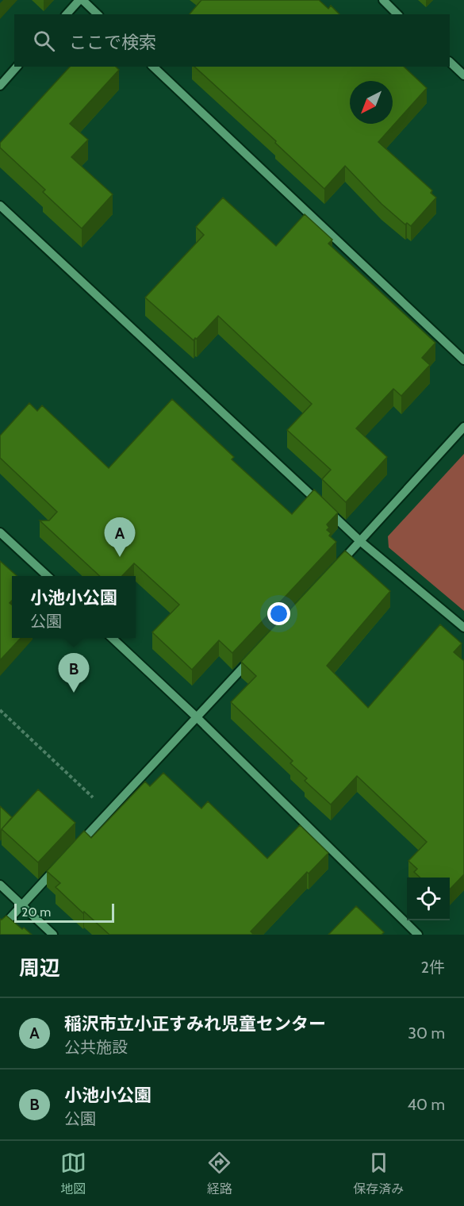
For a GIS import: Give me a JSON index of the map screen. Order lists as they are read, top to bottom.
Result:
{
  "scale_bar": "20 m",
  "north": "bottom left",
  "page": {
    "search": "ここで検索",
    "pins": ["A", "B"],
    "popup": ["小池小公園", "公園"],
    "scale": "20 m",
    "heading": ["周辺", "2件"],
    "list": [
      {
        "mark": "A",
        "name": "稲沢市立小正すみれ児童センター",
        "note": "公共施設",
        "value": "30 m"
      },
      {
        "mark": "B",
        "name": "小池小公園",
        "note": "公園",
        "value": "40 m"
      }
    ],
    "nav": ["地図", "経路", "保存済み"]
  }
}
